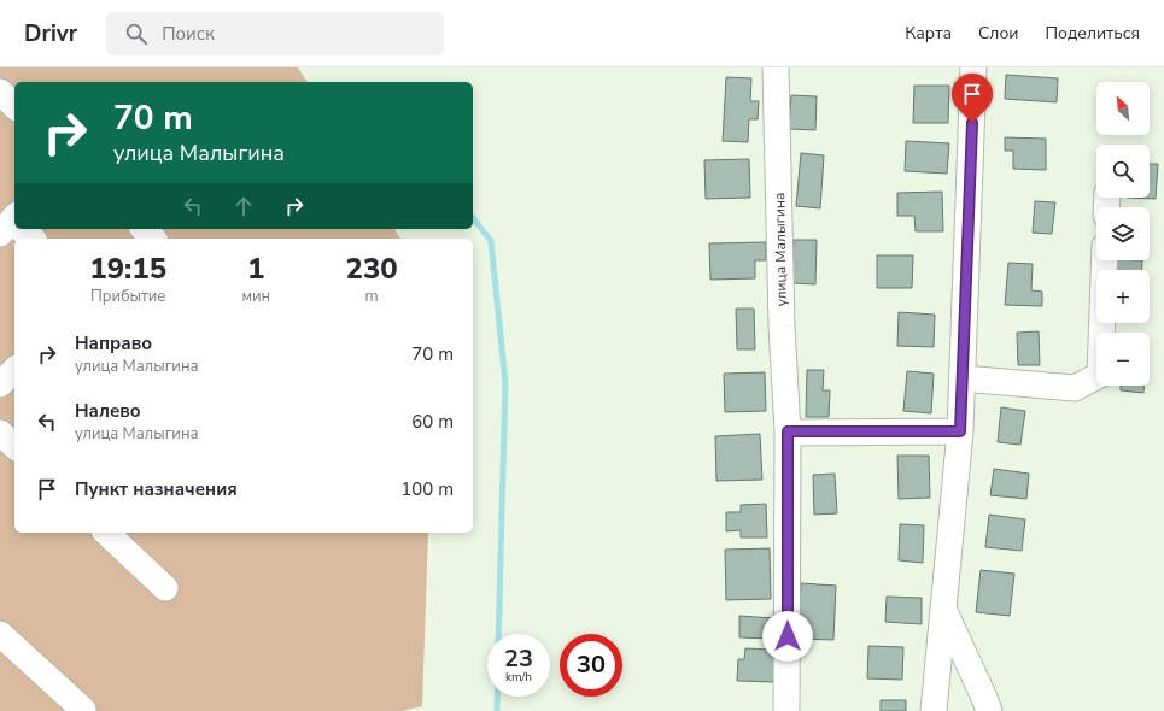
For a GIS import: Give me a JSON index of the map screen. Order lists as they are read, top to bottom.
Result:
{
  "streets": {
    "street": ["улица Малыгина"]
  },
  "north": "top left",
  "page": {
    "header": "Drivr",
    "search": "Поиск",
    "nav": ["Карта", "Слои", "Поделиться"],
    "map_buttons": ["+", "−"],
    "turn": ["70 m", "улица Малыгина"],
    "eta": [
      "19:15",
      "Прибытие",
      "1",
      "мин",
      "230",
      "m"
    ],
    "list": [
      {
        "name": "Направо",
        "note": "улица Малыгина",
        "value": "70 m"
      },
      {
        "name": "Налево",
        "note": "улица Малыгина",
        "value": "60 m"
      },
      {
        "name": "Пункт назначения",
        "value": "100 m"
      }
    ],
    "speed": "23 km/h",
    "limit": "30"
  }
}
